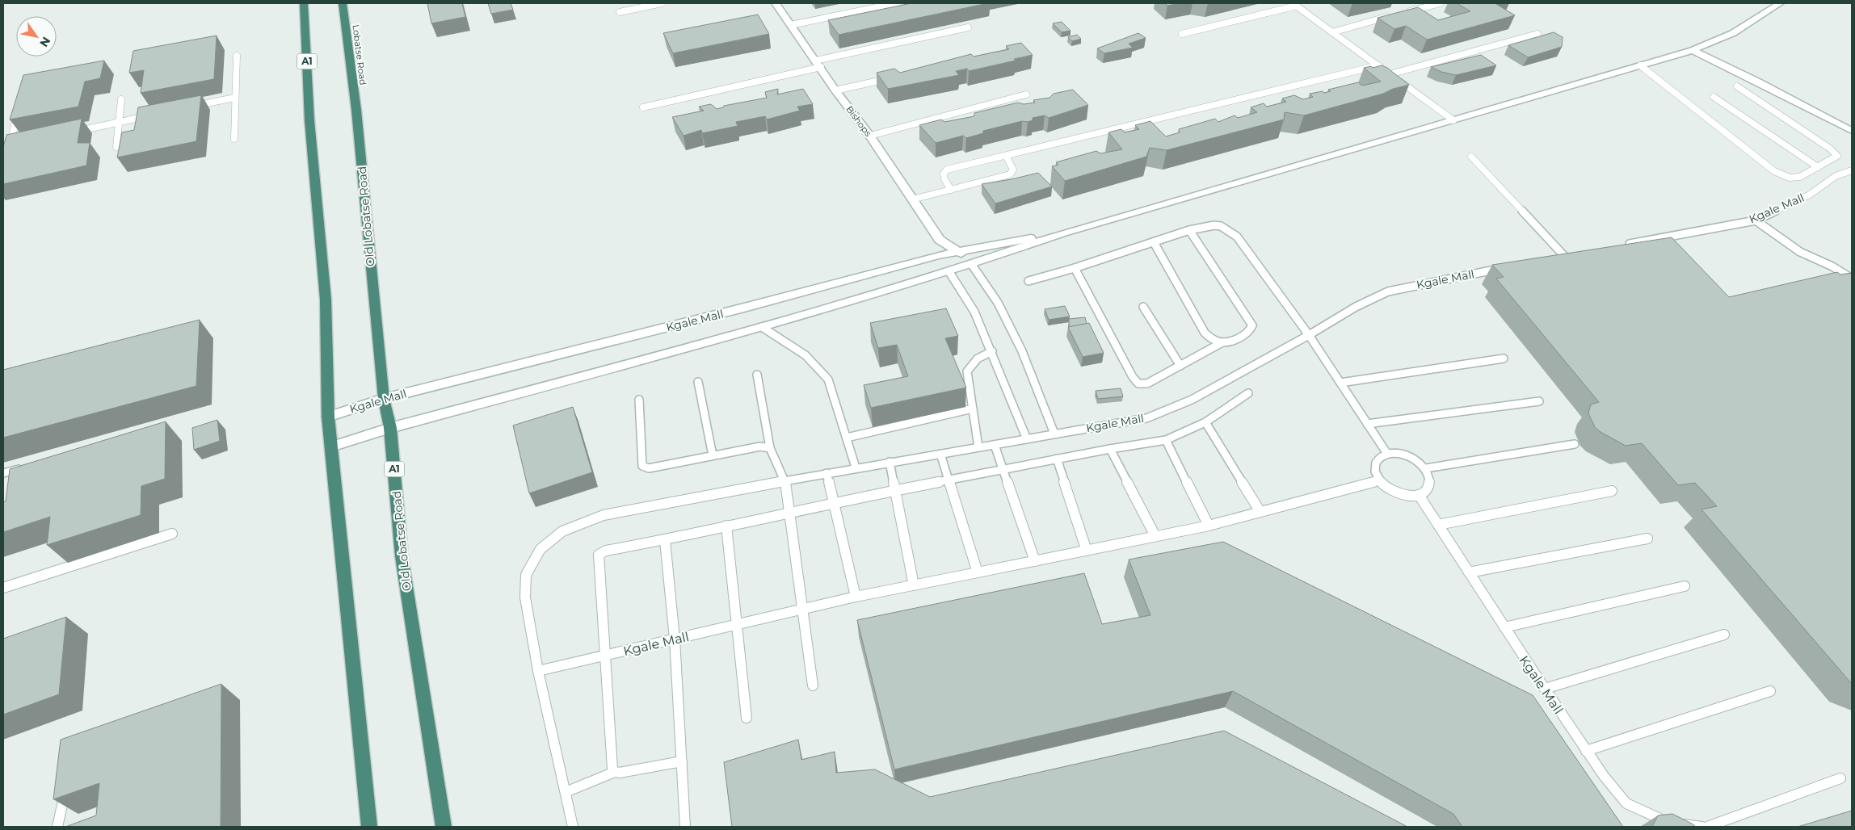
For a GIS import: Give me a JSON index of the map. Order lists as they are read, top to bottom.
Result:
{
  "streets": {
    "highway": ["Lobatse Road", "A1", "Old Lobatse Road"],
    "street": ["Bishops", "Kgale Mall"]
  },
  "crossings": [
    ["Lobatse Road", "Old Lobatse Road"],
    ["A1", "Kgale Mall"],
    ["Bishops", "Kgale Mall"],
    ["Kgale Mall", "Old Lobatse Road"]
  ],
  "north": "bottom right"
}
